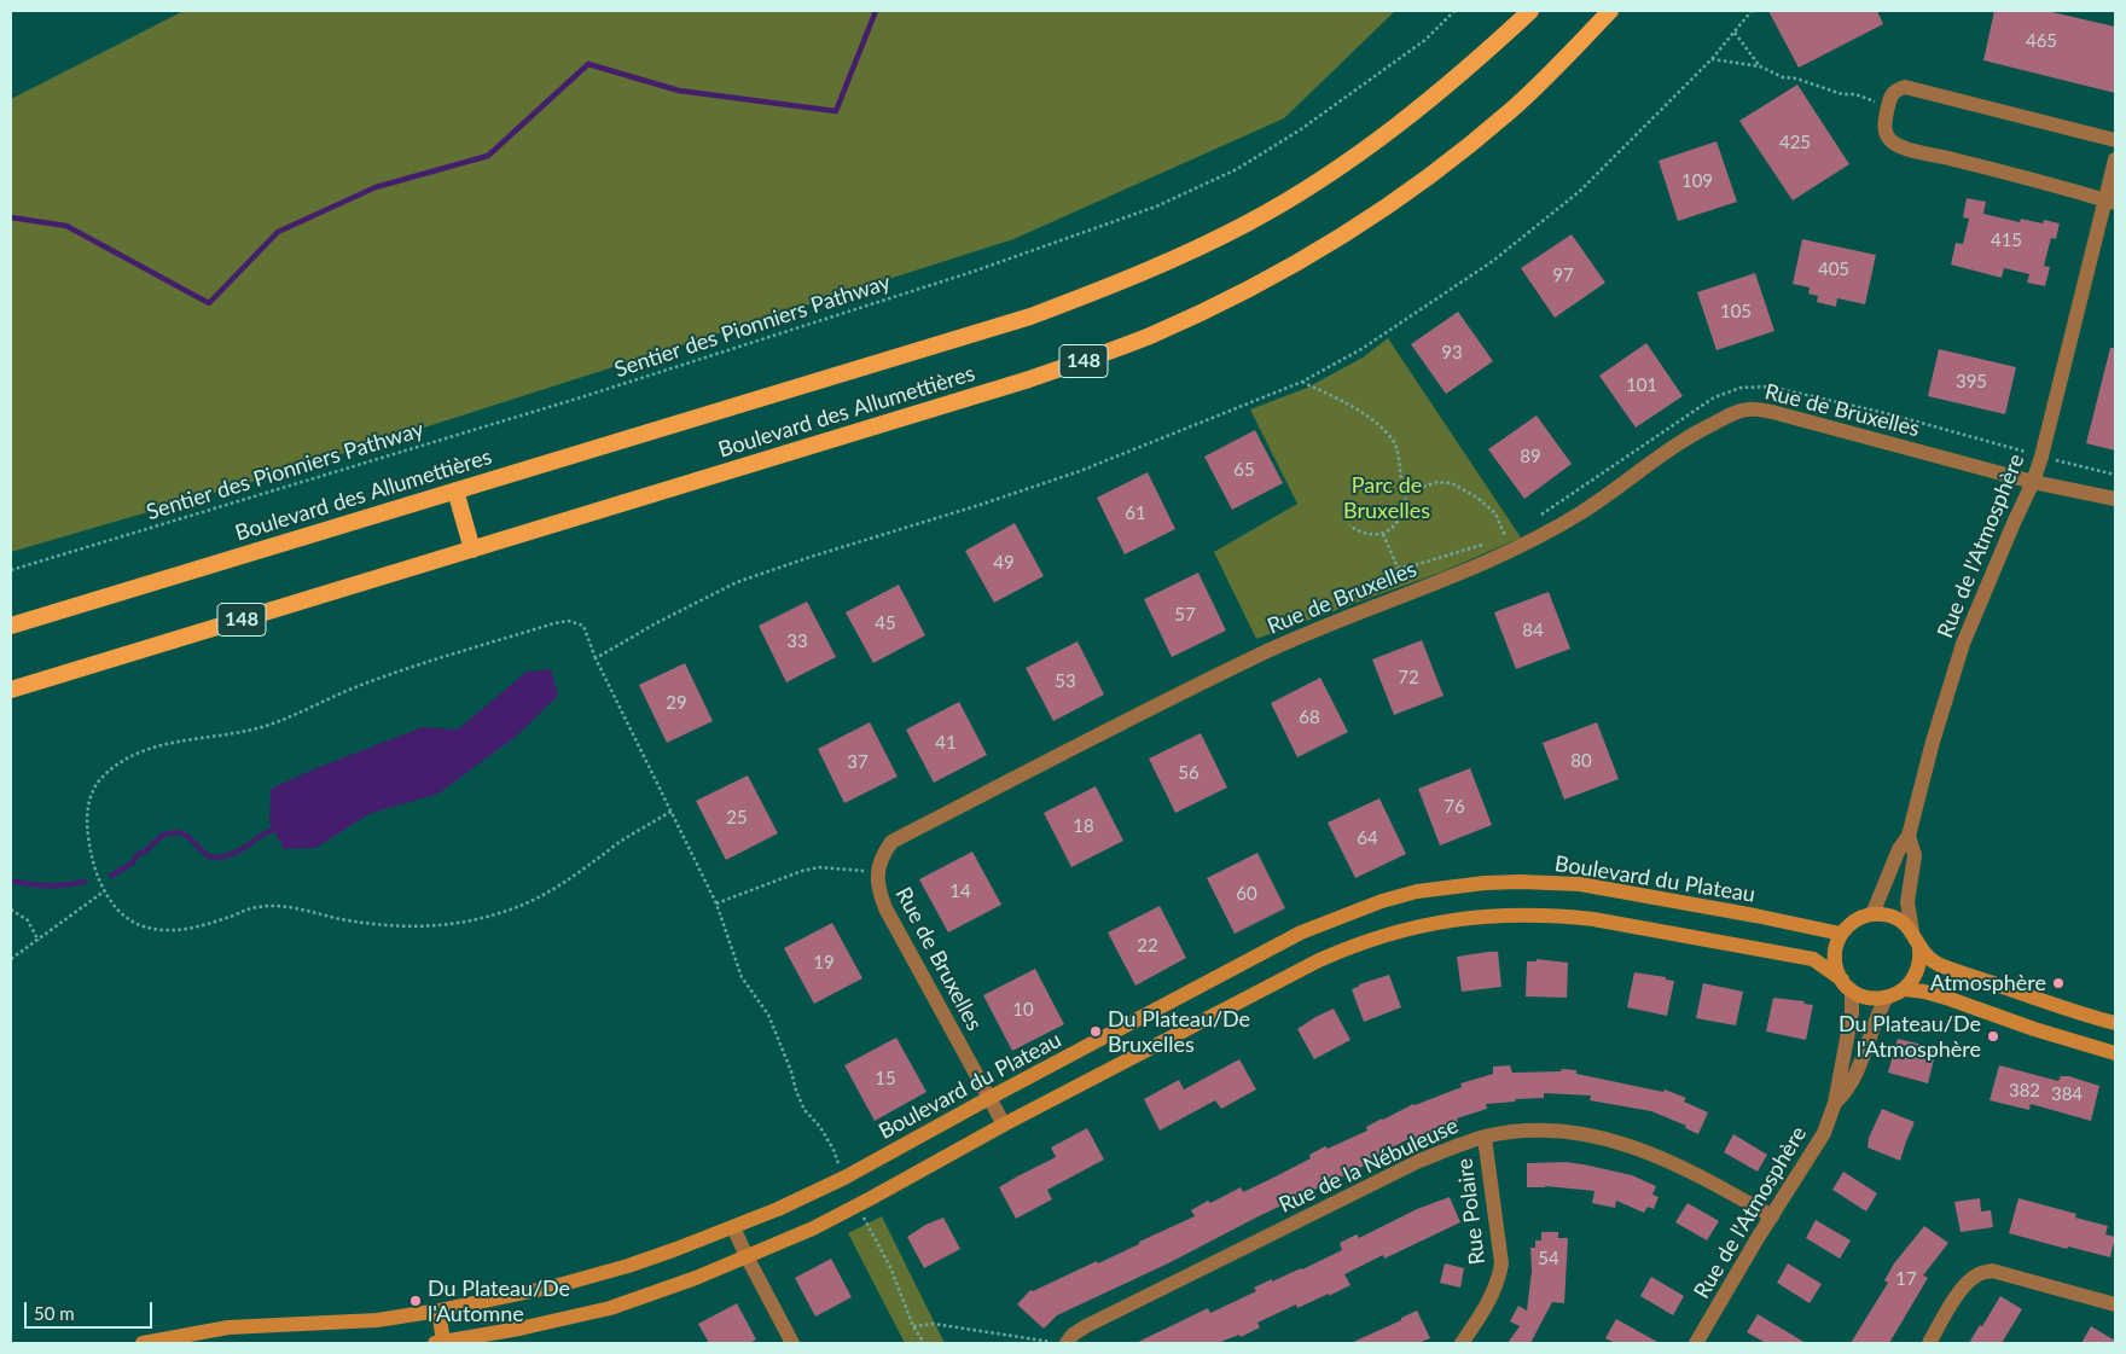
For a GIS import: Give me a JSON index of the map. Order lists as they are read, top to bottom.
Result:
{
  "streets": {
    "highway": ["148", "Boulevard des Allumettières"],
    "main road": ["Boulevard du Plateau"],
    "street": [
      "Rue de Bruxelles",
      "Rue de l'Atmosphère",
      "Rue de la Nébuleuse",
      "Rue Polaire"
    ],
    "path": ["Sentier des Pionniers Pathway"]
  },
  "crossings": [
    ["Rue de Bruxelles", "Rue de l'Atmosphère"],
    ["Rue de Bruxelles", "Boulevard du Plateau"],
    ["Rue de l'Atmosphère", "Boulevard du Plateau"],
    ["Rue de l'Atmosphère", "Rue de la Nébuleuse"],
    ["Rue de la Nébuleuse", "Rue Polaire"]
  ],
  "parks": ["Parc de Bruxelles"],
  "places": [
    "Atmosphère",
    "Du Plateau/De Bruxelles",
    "Du Plateau/De l'Atmosphère",
    "Du Plateau/De l'Automne"
  ],
  "house_numbers": [
    "465",
    "425",
    "109",
    "415",
    "405",
    "97",
    "105",
    "93",
    "395",
    "101",
    "89",
    "65",
    "61",
    "49",
    "57",
    "45",
    "84",
    "33",
    "72",
    "53",
    "29",
    "68",
    "41",
    "80",
    "37",
    "56",
    "76",
    "25",
    "18",
    "64",
    "14",
    "60",
    "22",
    "19",
    "10",
    "15",
    "382",
    "384",
    "54",
    "17"
  ],
  "scale_bar": "50 m"
}
